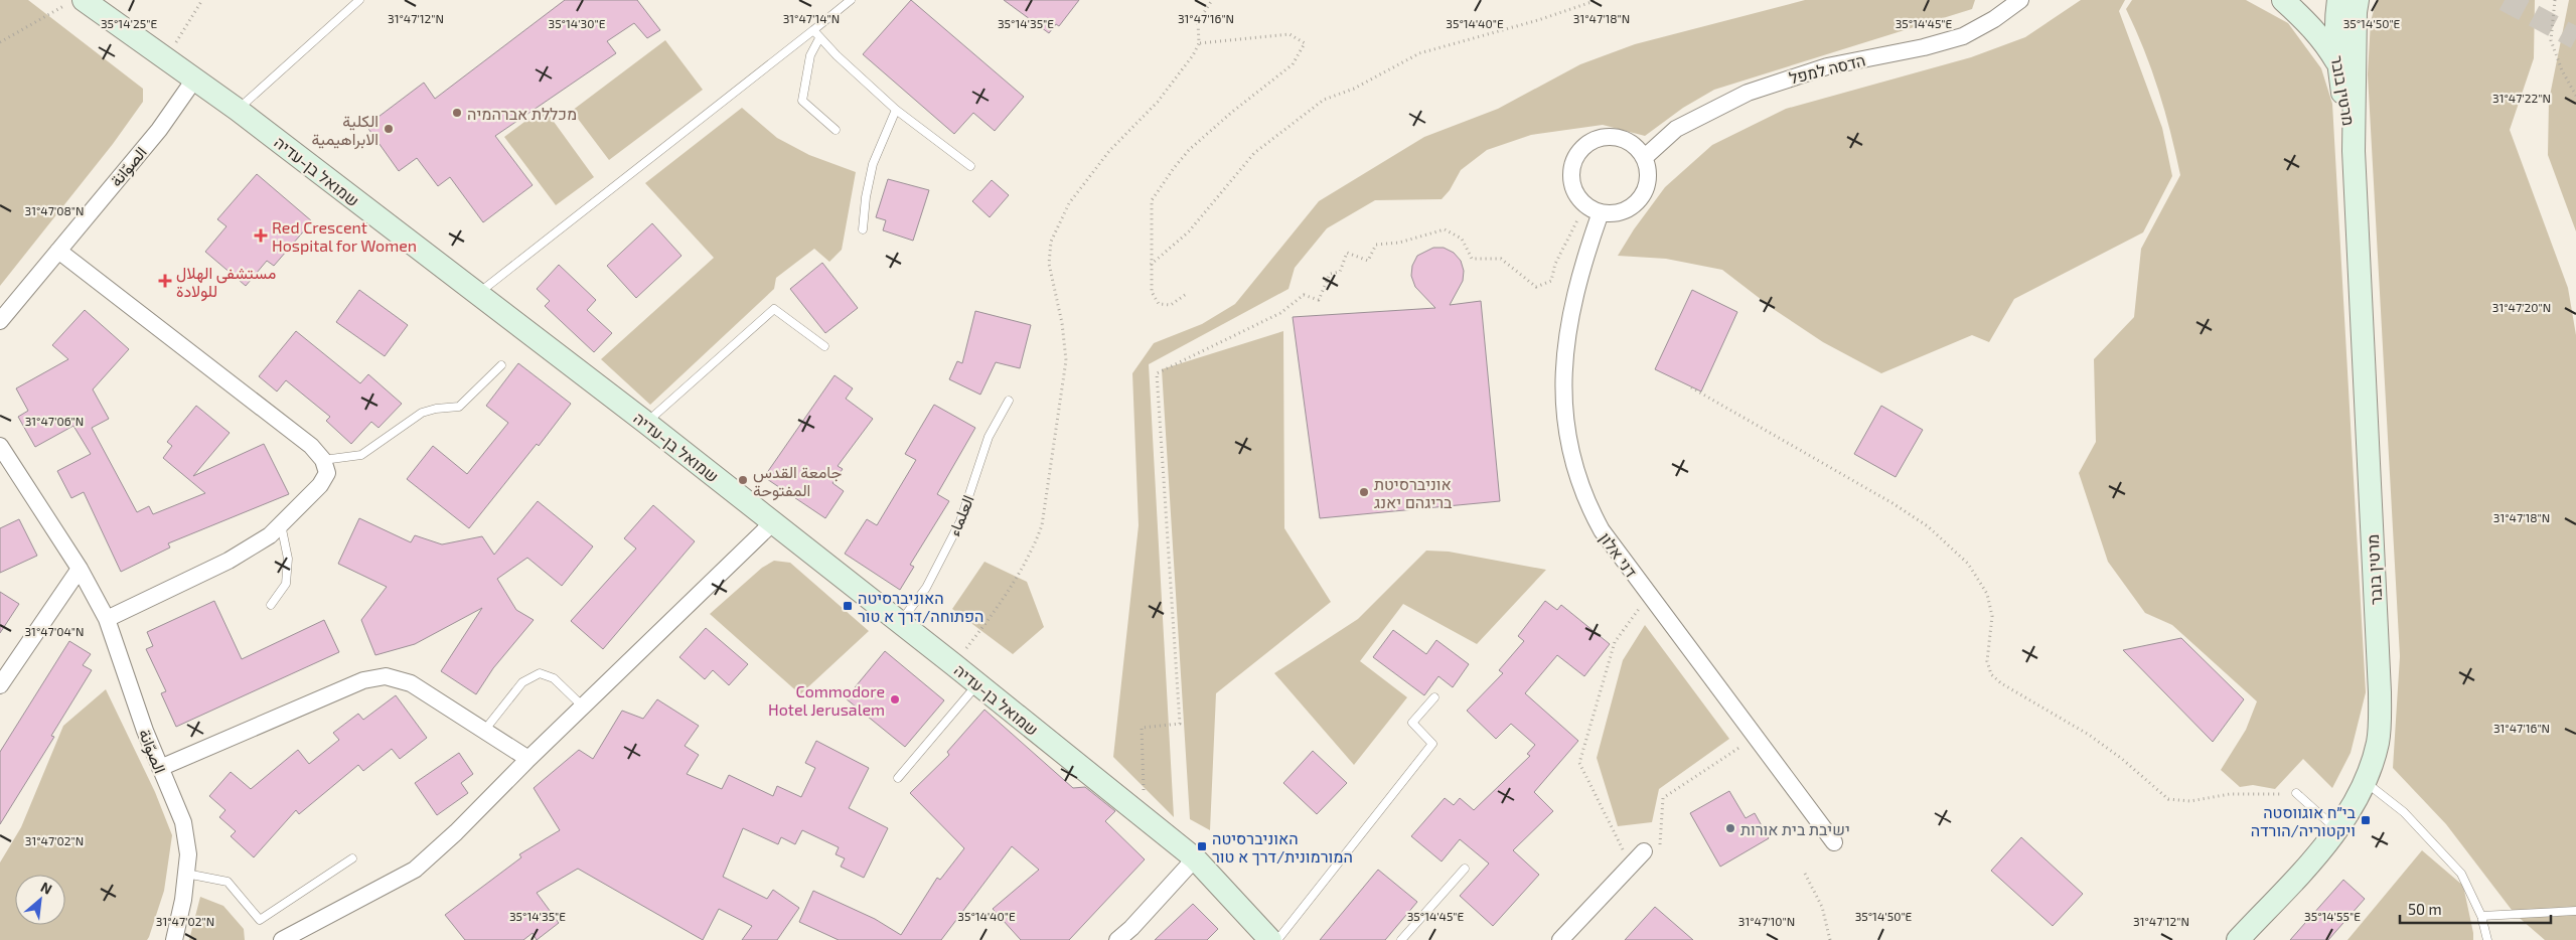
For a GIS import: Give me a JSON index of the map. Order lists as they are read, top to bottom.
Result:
{
  "streets": {
    "street": [
      "הדסה למפל",
      "מרטין בובר",
      "الصوّانة",
      "שמואל בן-עדיה",
      "דני אלון"
    ],
    "lane": ["العلماء"]
  },
  "crossings": [
    ["הדסה למפל", "דני אלון"],
    ["الصوّانة", "שמואל בן-עדיה"],
    ["שמואל בן-עדיה", "العلماء"]
  ],
  "places": {
    "other": [
      "מכללת אברהמיה",
      "الكلية الابراهيمية",
      "جامعة القدس المفتوحة",
      "אוניברסיטת בריגהם יאנג",
      "Commodore Hotel Jerusalem",
      "ישיבת בית אורות"
    ],
    "health": ["Red Crescent Hospital for Women", "مستشفى الهلال للولادة"],
    "transit": ["האוניברסיטה הפתוחה/דרך א טור", "בי״ח אוגווסטה ויקטוריה/הורדה", "האוניברסיטה המורמונית/דרך א טור"]
  },
  "scale_bar": "50 m",
  "north": "top right",
  "coordinates": [
    "31°47'12\"N",
    "31°47'14\"N",
    "31°47'16\"N",
    "31°47'18\"N",
    "35°14'25\"E",
    "35°14'30\"E",
    "35°14'35\"E",
    "35°14'40\"E",
    "35°14'45\"E",
    "35°14'50\"E",
    "31°47'22\"N",
    "31°47'08\"N",
    "31°47'20\"N",
    "31°47'06\"N",
    "31°47'04\"N",
    "31°47'02\"N",
    "35°14'55\"E",
    "31°47'10\"N"
  ]
}
